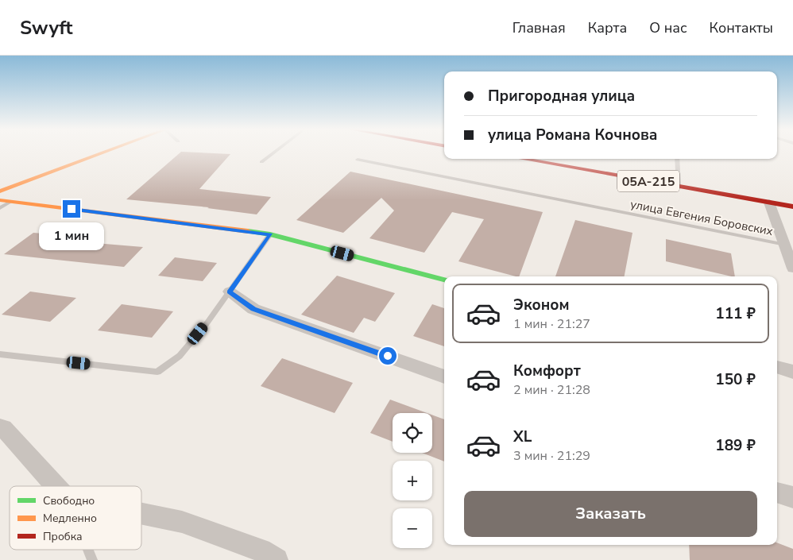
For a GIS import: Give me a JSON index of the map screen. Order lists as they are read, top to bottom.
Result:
{
  "streets": {
    "main road": ["05А-215"],
    "lane": ["улица Евгения Боровских"]
  },
  "legend": ["Свободно", "Медленно", "Пробка"],
  "page": {
    "header": "Swyft",
    "nav": [
      "Главная",
      "Карта",
      "О нас",
      "Контакты"
    ],
    "banner": ["Пригородная улица", "улица Романа Кочнова"],
    "bubble": "1 мин",
    "list": [
      {
        "name": "Эконом",
        "note": "1 мин · 21:27",
        "value": "111 ₽"
      },
      {
        "name": "Комфорт",
        "note": "2 мин · 21:28",
        "value": "150 ₽"
      },
      {
        "name": "XL",
        "note": "3 мин · 21:29",
        "value": "189 ₽"
      }
    ],
    "map_buttons": ["+", "−"],
    "buttons": "Заказать"
  }
}
